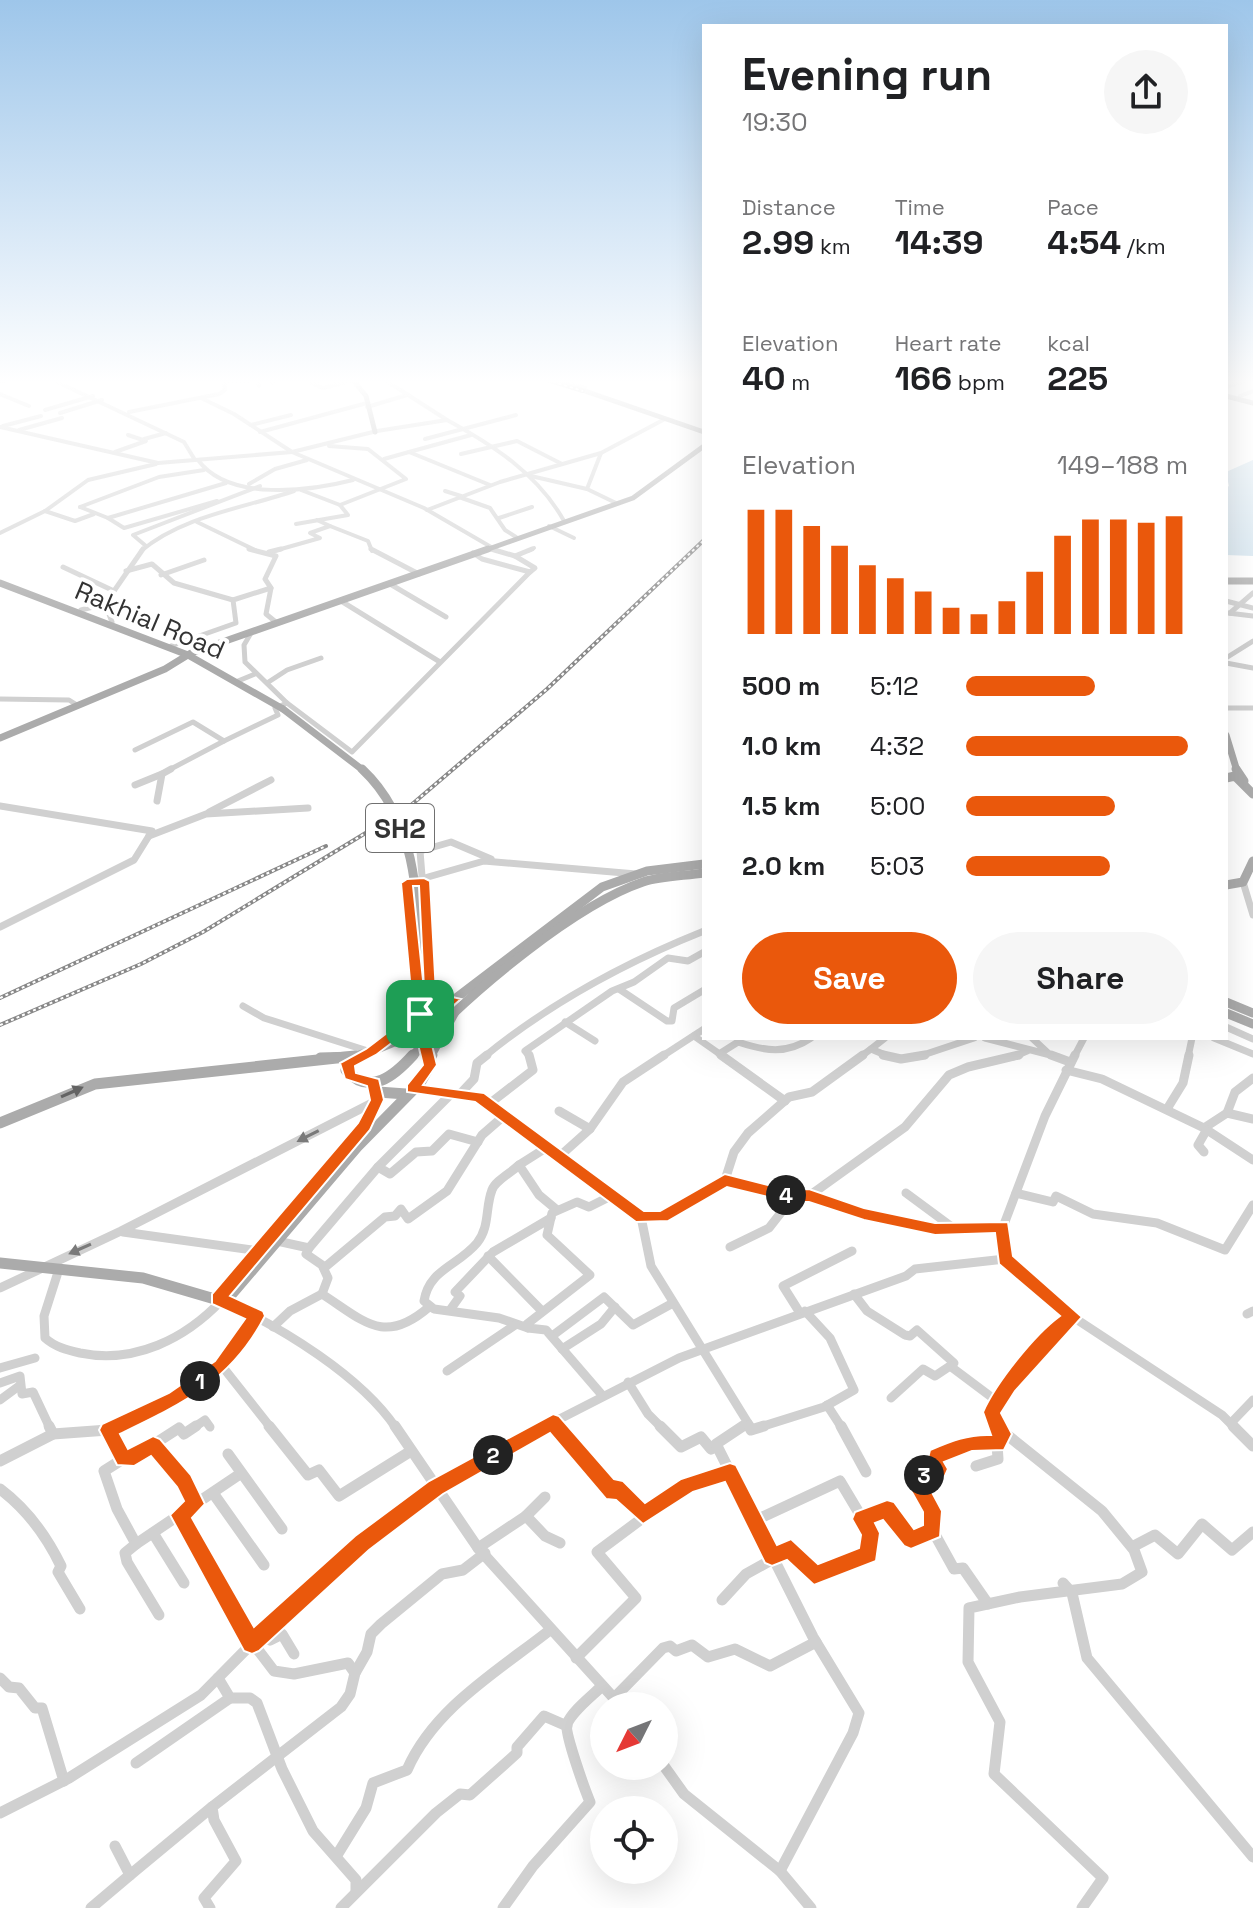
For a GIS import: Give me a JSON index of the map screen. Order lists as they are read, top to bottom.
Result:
{
  "streets": {
    "main road": ["Rakhial Road", "SH2"]
  },
  "crossings": [
    ["Rakhial Road", "SH2"]
  ],
  "north": "bottom left",
  "page": {
    "heading": ["Evening run", "19:30"],
    "stats": [
      ["Distance", "2.99 km"],
      ["Time", "14:39"],
      ["Pace", "4:54 /km"],
      ["Elevation", "40 m"],
      ["Heart rate", "166 bpm"],
      ["kcal", "225"]
    ],
    "chart": ["Elevation", "149–188 m"],
    "list": [
      {
        "name": "500 m",
        "note": "5:12"
      },
      {
        "name": "1.0 km",
        "note": "4:32"
      },
      {
        "name": "1.5 km",
        "note": "5:00"
      },
      {
        "name": "2.0 km",
        "note": "5:03"
      }
    ],
    "buttons": ["Save", "Share"],
    "pins": [
      "4",
      "1",
      "2",
      "3"
    ]
  }
}
